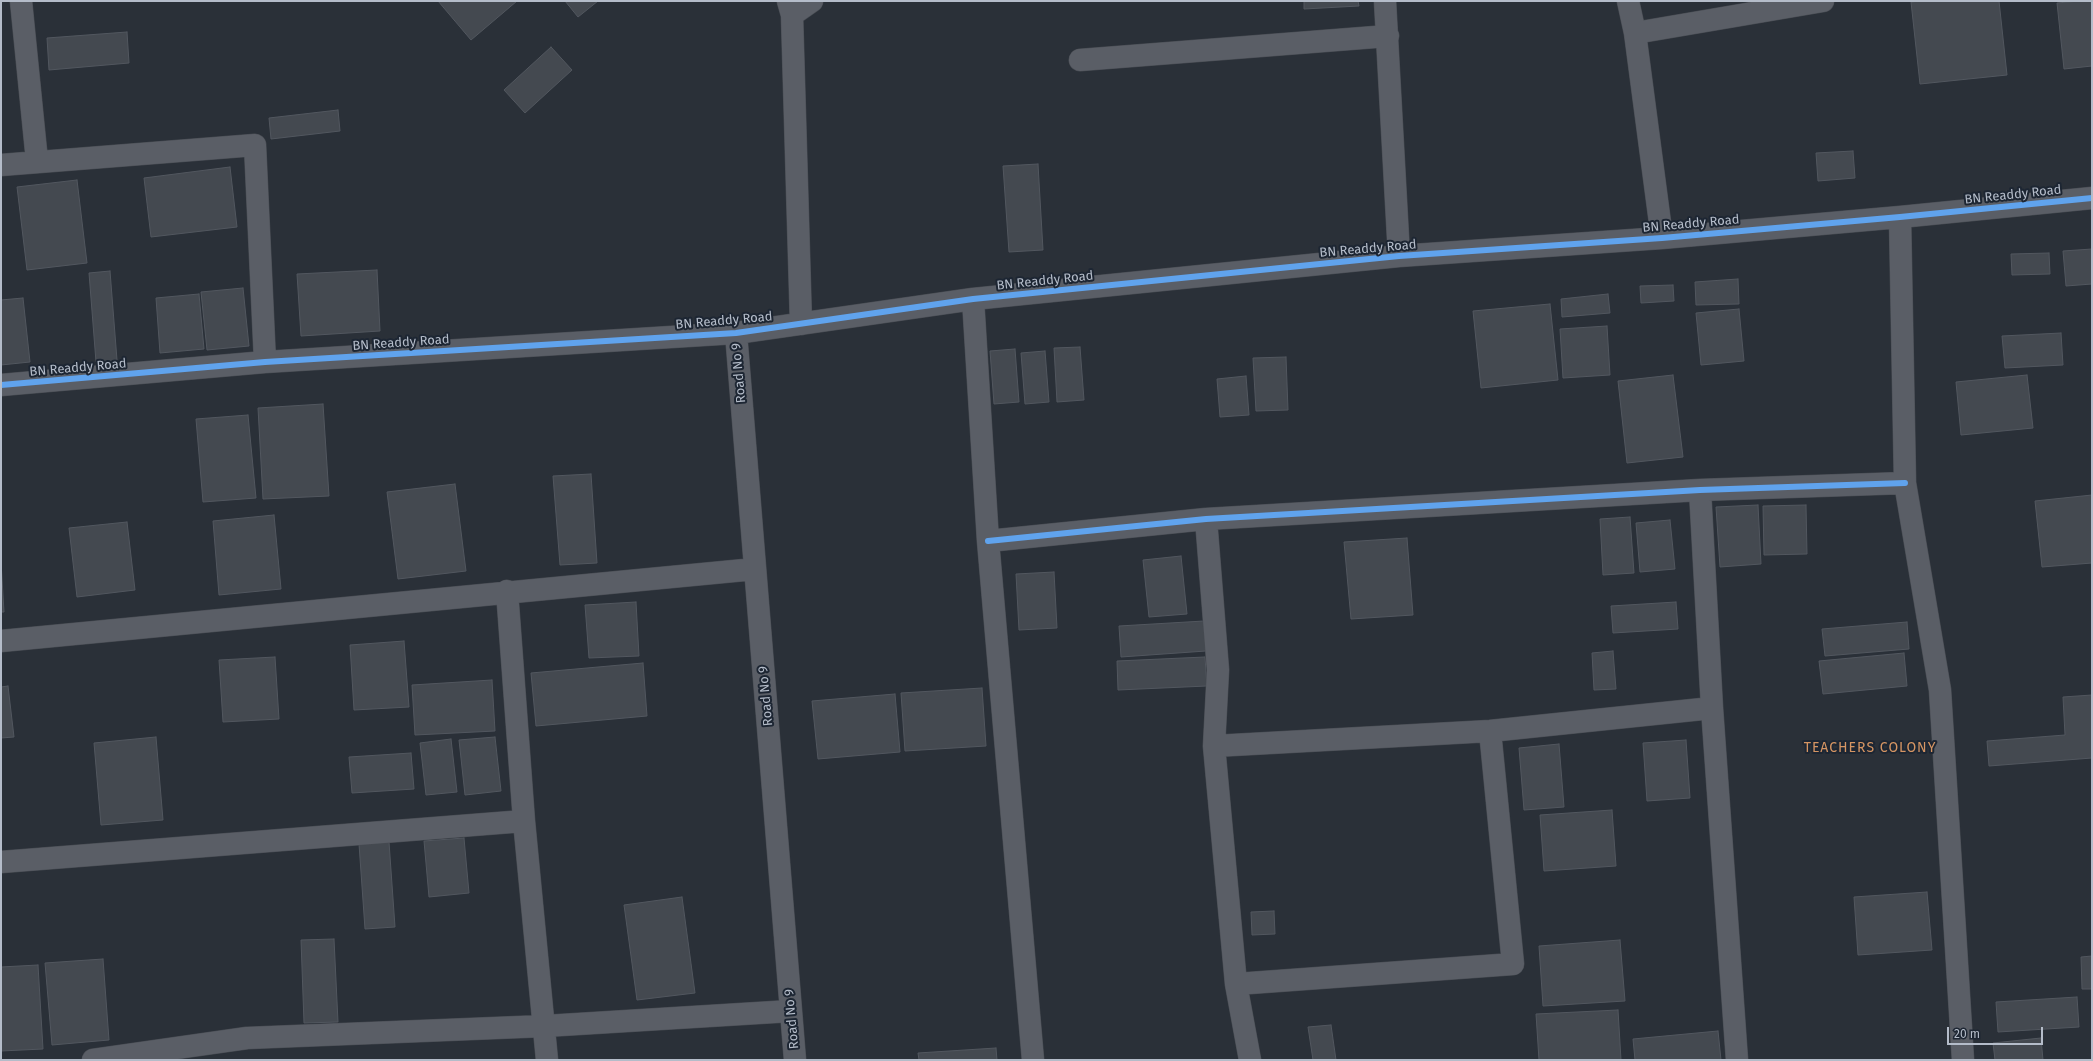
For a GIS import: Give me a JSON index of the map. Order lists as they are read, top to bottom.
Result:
{
  "streets": {
    "street": ["BN Readdy Road", "Road No 9"]
  },
  "crossings": [
    ["BN Readdy Road", "Road No 9"]
  ],
  "districts": ["TEACHERS COLONY"],
  "scale_bar": "20 m"
}
